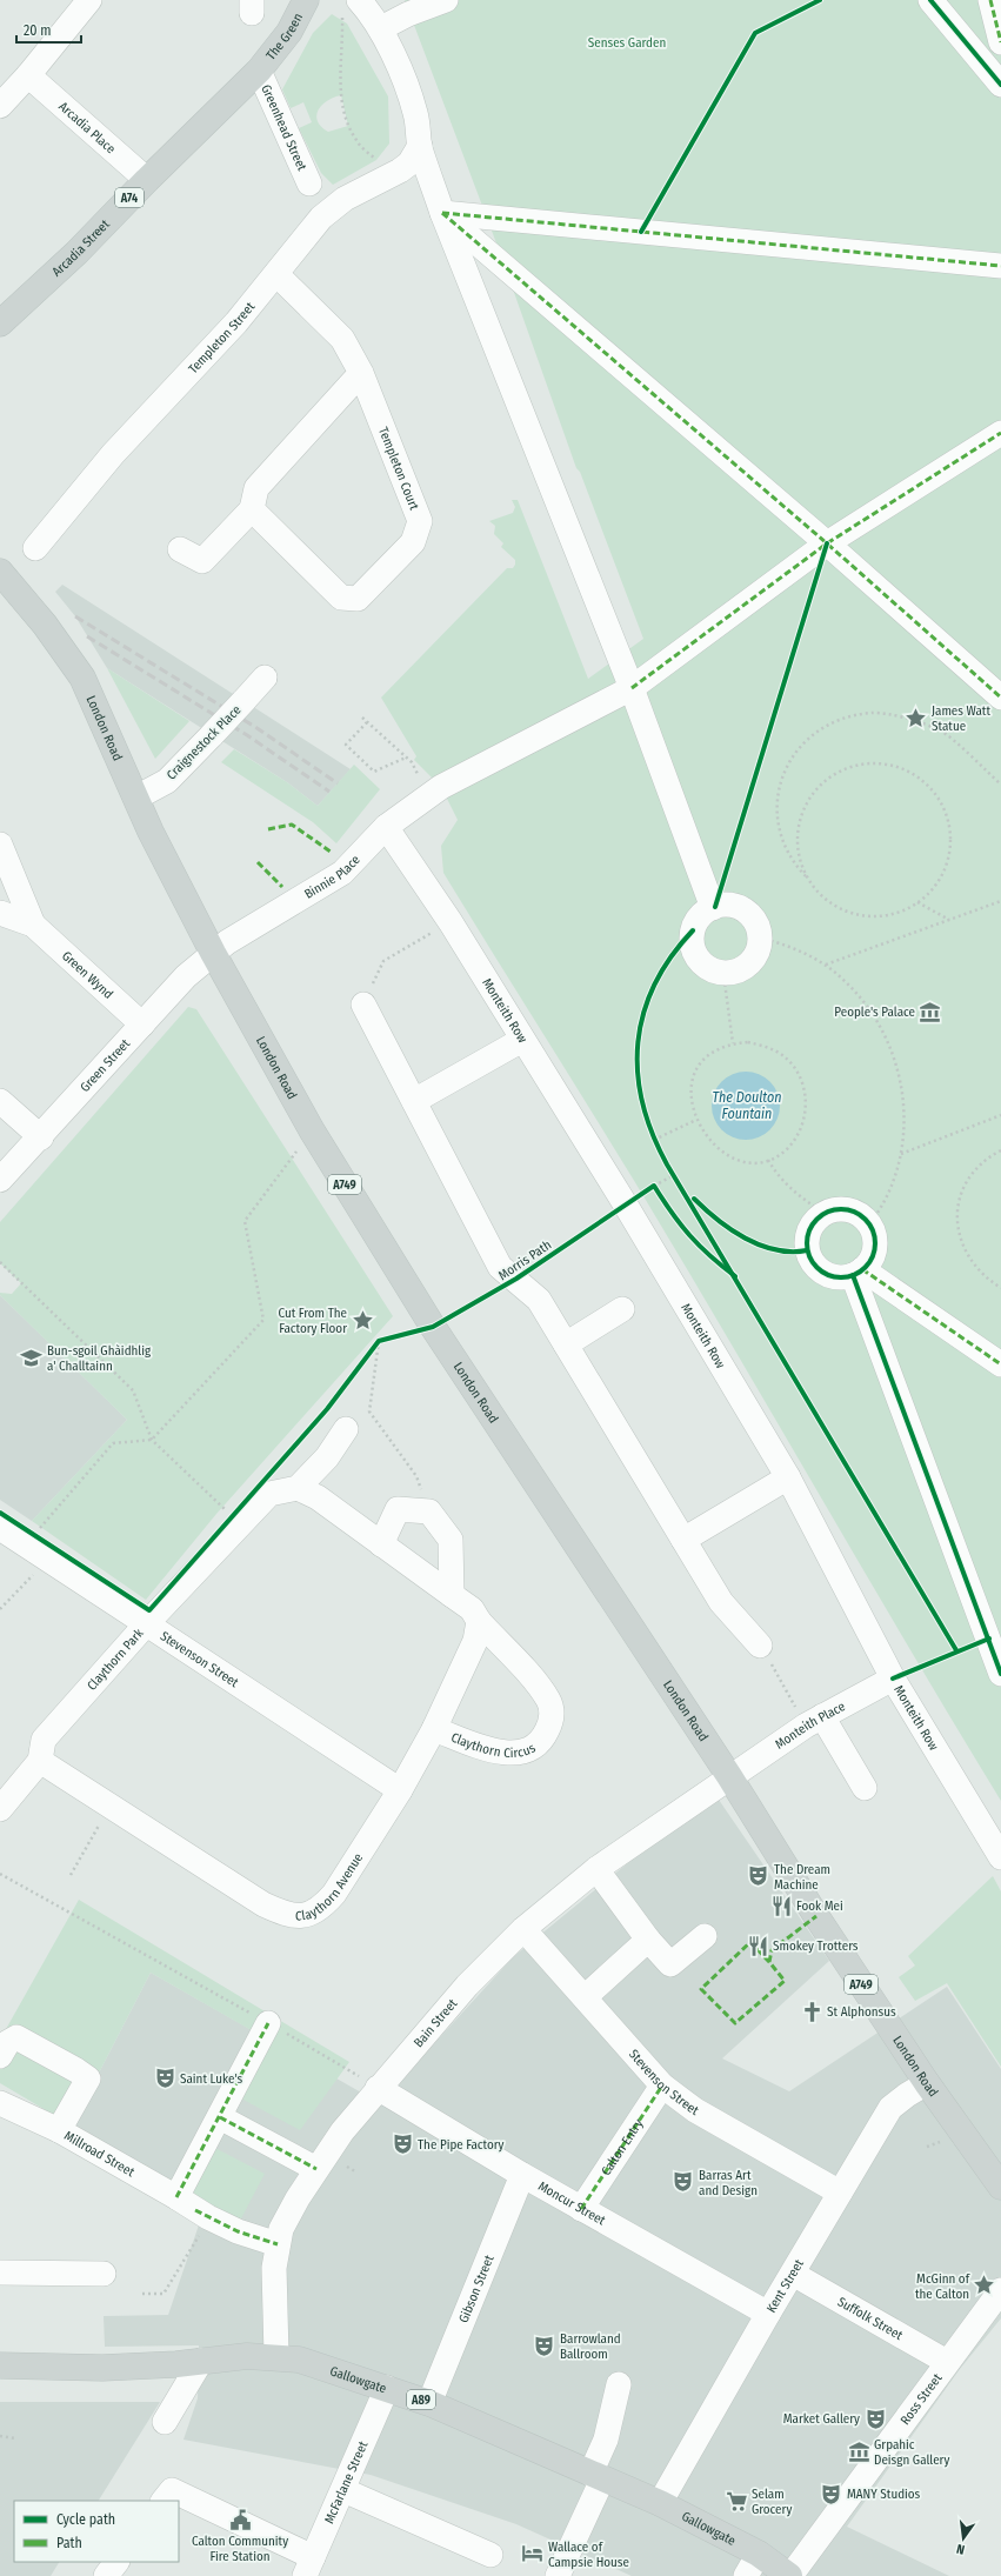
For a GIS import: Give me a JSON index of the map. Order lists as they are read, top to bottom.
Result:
{
  "streets": {
    "main road": [
      "The Green",
      "A74",
      "Arcadia Street",
      "London Road",
      "A749",
      "Gallowgate",
      "A89"
    ],
    "street": [
      "Arcadia Place",
      "Greenhead Street",
      "Templeton Street",
      "Templeton Court",
      "Craignestock Place",
      "Binnie Place",
      "Green Wynd",
      "Monteith Row",
      "Green Street",
      "Claythorn Park",
      "Stevenson Street",
      "Monteith Place",
      "Claythorn Circus",
      "Claythorn Avenue",
      "Bain Street",
      "Calton Entry",
      "Millroad Street",
      "Moncur Street",
      "Kent Street",
      "Gibson Street",
      "Suffolk Street",
      "Ross Street",
      "McFarlane Street"
    ],
    "cycle path": ["Morris Path"]
  },
  "crossings": [
    ["The Green", "Greenhead Street"],
    ["The Green", "Arcadia Street"],
    ["Arcadia Place", "Arcadia Street"],
    ["Greenhead Street", "Arcadia Street"],
    ["A74", "Arcadia Street"],
    ["Templeton Street", "Templeton Court"],
    ["London Road", "Craignestock Place"],
    ["London Road", "Binnie Place"],
    ["London Road", "Green Street"],
    ["London Road", "Monteith Place"],
    ["London Road", "Bain Street"],
    ["London Road", "Kent Street"],
    ["Binnie Place", "Monteith Row"],
    ["Binnie Place", "Green Street"],
    ["Green Wynd", "Green Street"],
    ["Monteith Row", "Monteith Place"],
    ["Claythorn Park", "Stevenson Street"],
    ["Claythorn Park", "Claythorn Avenue"],
    ["Stevenson Street", "Claythorn Avenue"],
    ["Stevenson Street", "Bain Street"],
    ["Stevenson Street", "Calton Entry"],
    ["Stevenson Street", "Kent Street"],
    ["Monteith Place", "Bain Street"],
    ["Claythorn Circus", "Claythorn Avenue"],
    ["Bain Street", "Millroad Street"],
    ["Bain Street", "Moncur Street"],
    ["Bain Street", "Gallowgate"],
    ["Calton Entry", "Moncur Street"],
    ["Moncur Street", "Kent Street"],
    ["Moncur Street", "Gibson Street"],
    ["Kent Street", "Suffolk Street"],
    ["Kent Street", "Gallowgate"],
    ["Gibson Street", "Gallowgate"],
    ["Suffolk Street", "Ross Street"],
    ["Gallowgate", "Ross Street"],
    ["Gallowgate", "McFarlane Street"]
  ],
  "water": ["The Doulton Fountain"],
  "parks": ["Senses Garden"],
  "places": {
    "place": ["James Watt Statue", "Cut From The Factory Floor", "McGinn of the Calton"],
    "museum": ["People's Palace", "Grpahic Deisgn Gallery"],
    "school or university": ["Bun-sgoil Ghàidhlig a' Challtainn"],
    "theatre": [
      "The Dream Machine",
      "Saint Luke's",
      "The Pipe Factory",
      "Barras Art and Design",
      "Barrowland Ballroom",
      "Market Gallery",
      "MANY Studios"
    ],
    "restaurant": ["Fook Mei", "Smokey Trotters"],
    "church": ["St Alphonsus"],
    "supermarket": ["Selam Grocery"],
    "public building": ["Calton Community Fire Station"],
    "hotel": ["Wallace of Campsie House"]
  },
  "legend": ["Cycle path", "Path"],
  "scale_bar": "20 m",
  "north": "bottom"
}
